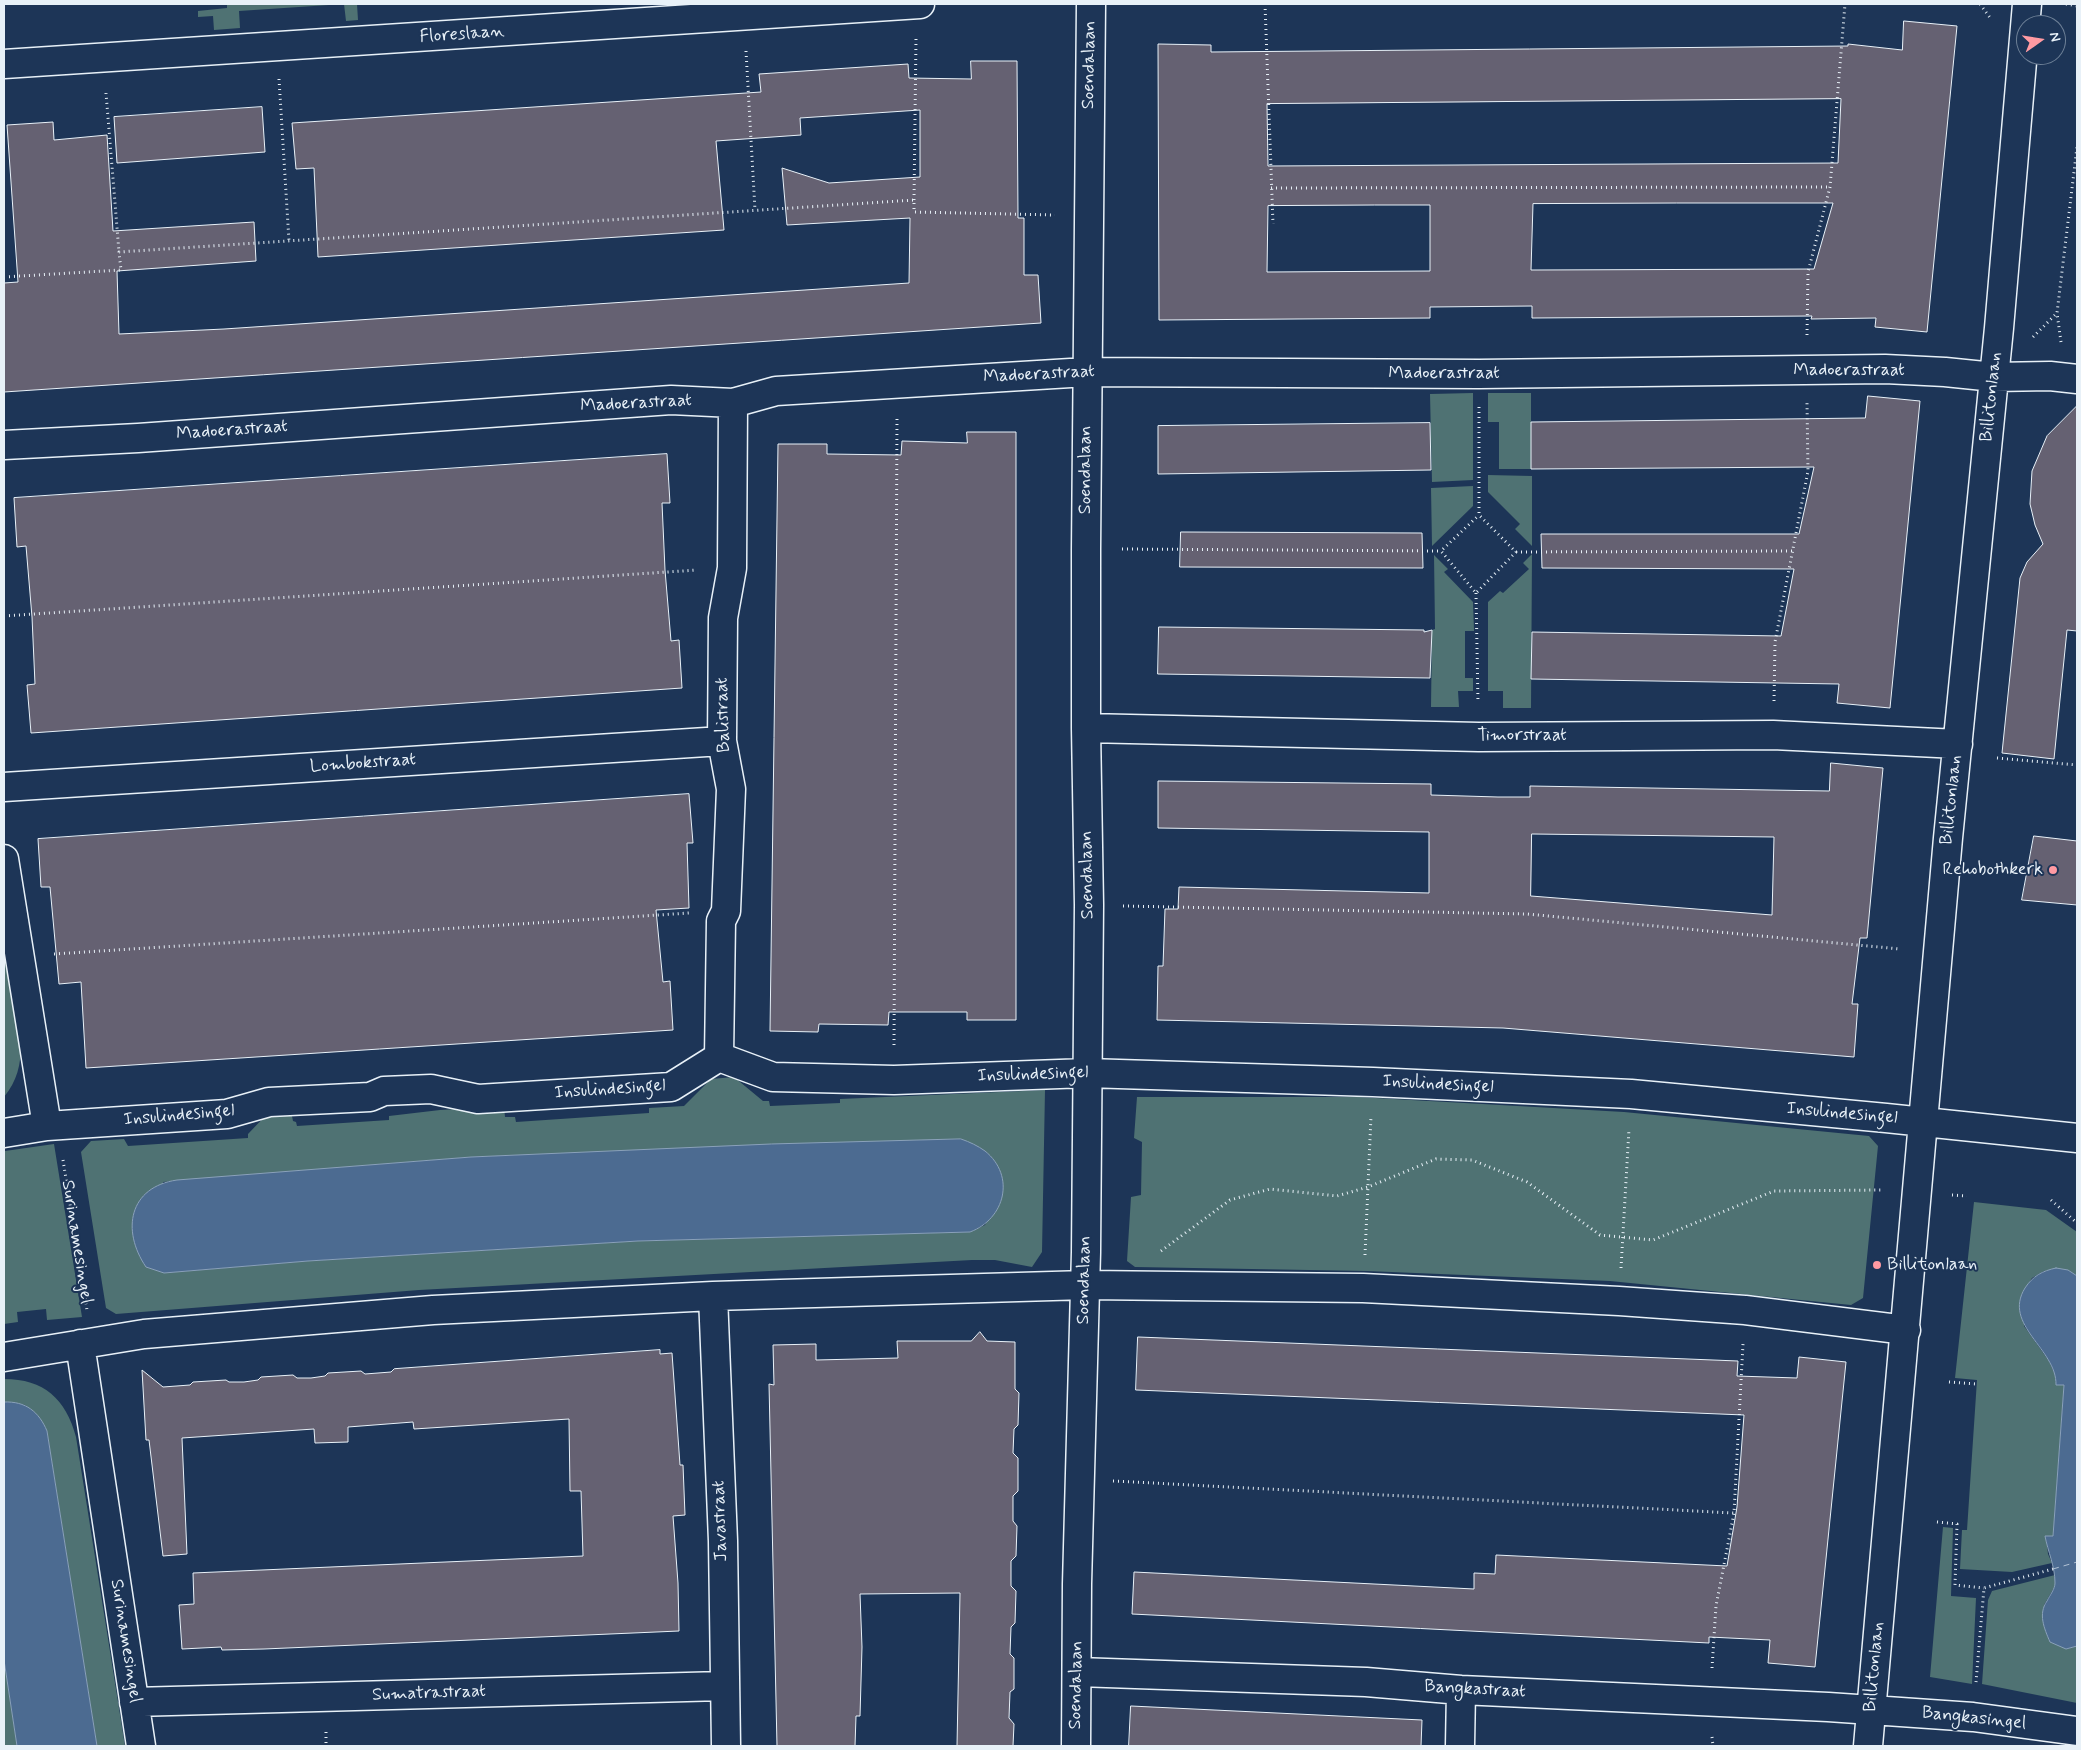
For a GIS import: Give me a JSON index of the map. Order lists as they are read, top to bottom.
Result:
{
  "streets": {
    "street": [
      "Floreslaan",
      "Soendalaan",
      "Madoerastraat",
      "Billitonlaan",
      "Balistraat",
      "Timorstraat",
      "Lombokstraat",
      "Insulindesingel",
      "Surinamesingel",
      "Javastraat",
      "Bangkastraat",
      "Sumatrastraat",
      "Bangkasingel"
    ]
  },
  "crossings": [
    ["Soendalaan", "Madoerastraat"],
    ["Soendalaan", "Timorstraat"],
    ["Soendalaan", "Insulindesingel"],
    ["Soendalaan", "Bangkastraat"],
    ["Madoerastraat", "Billitonlaan"],
    ["Madoerastraat", "Balistraat"],
    ["Billitonlaan", "Timorstraat"],
    ["Billitonlaan", "Insulindesingel"],
    ["Billitonlaan", "Bangkastraat"],
    ["Billitonlaan", "Bangkasingel"],
    ["Balistraat", "Lombokstraat"],
    ["Balistraat", "Insulindesingel"],
    ["Insulindesingel", "Surinamesingel"],
    ["Surinamesingel", "Sumatrastraat"],
    ["Javastraat", "Sumatrastraat"],
    ["Bangkastraat", "Bangkasingel"]
  ],
  "places": ["Rehobothkerk", "Billitonlaan"],
  "north": "right"
}
